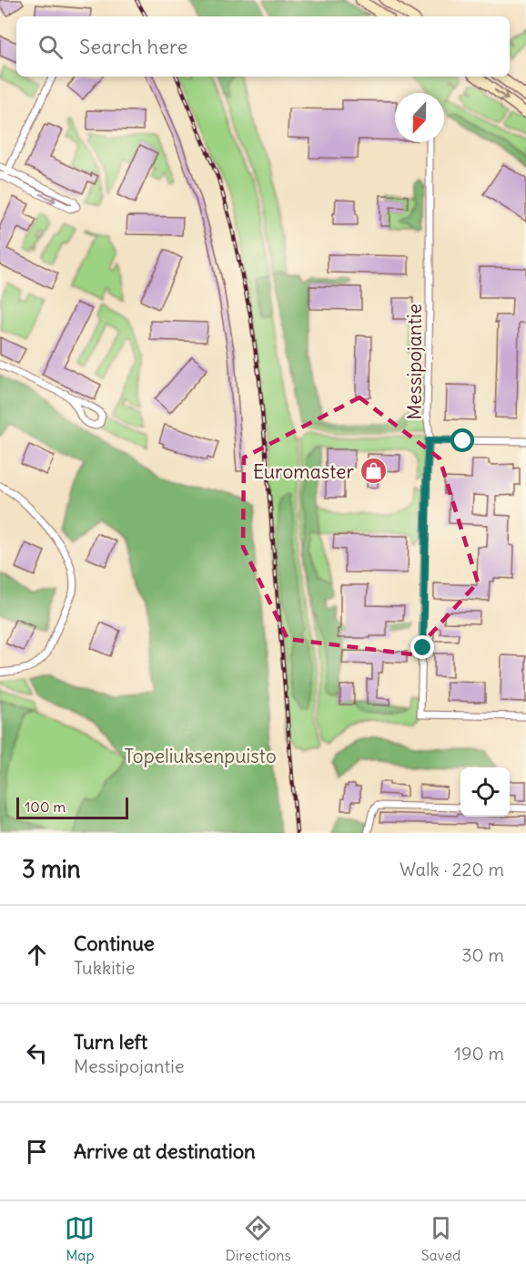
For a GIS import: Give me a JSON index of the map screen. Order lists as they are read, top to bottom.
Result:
{
  "streets": {
    "street": ["Messipojantie"]
  },
  "parks": ["Topeliuksenpuisto"],
  "places": {
    "shop": ["Euromaster"]
  },
  "scale_bar": "100 m",
  "north": "bottom",
  "page": {
    "search": "Search here",
    "scale": "100 m",
    "heading": ["3 min", "Walk · 220 m"],
    "list": [
      ["Continue", "Tukkitie", "30 m"],
      ["Turn left", "Messipojantie", "190 m"],
      "Arrive at destination"
    ],
    "nav": ["Map", "Directions", "Saved"]
  }
}
